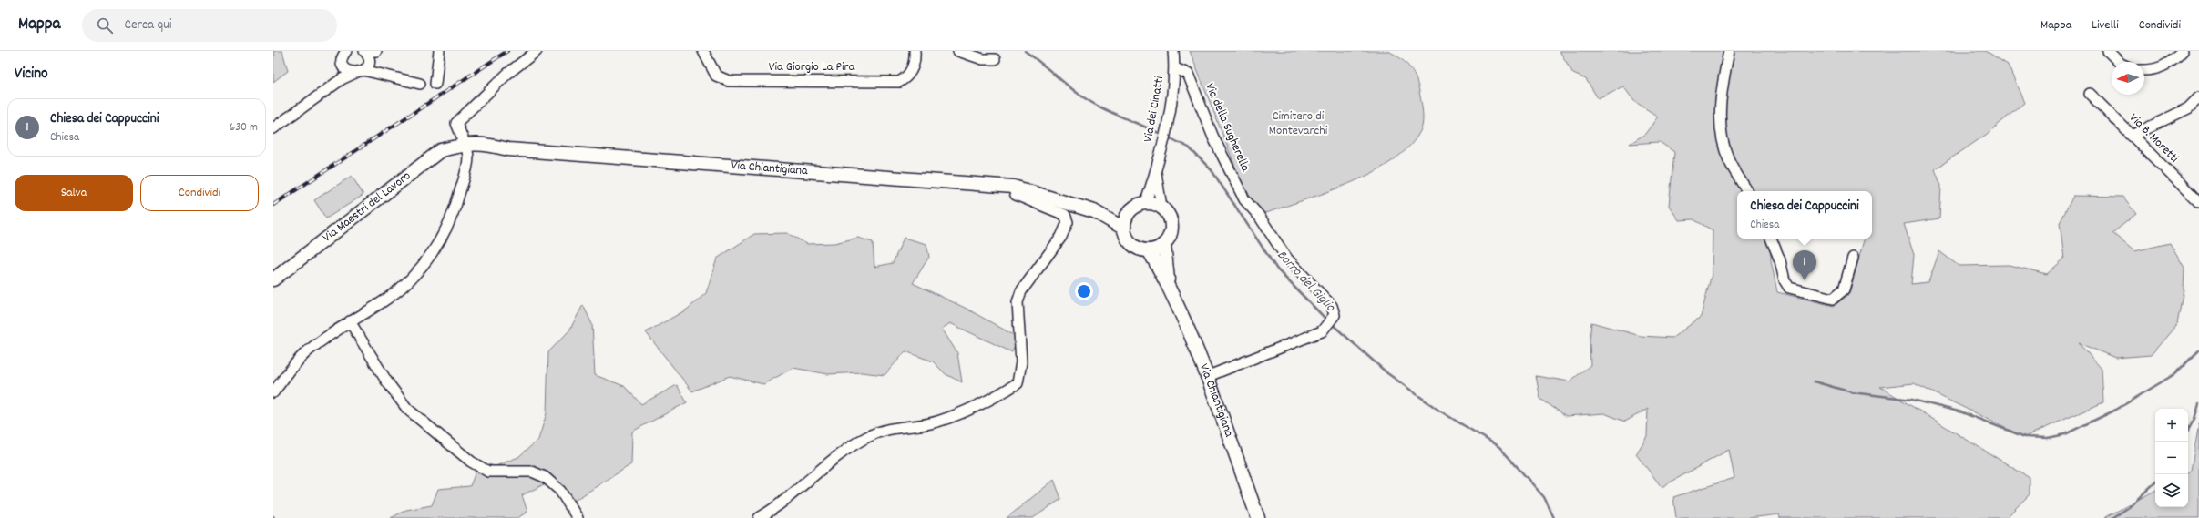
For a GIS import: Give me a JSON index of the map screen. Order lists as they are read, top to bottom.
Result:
{
  "streets": {
    "main road": ["Via Chiantigiana", "Via Maestri del Lavoro"],
    "street": [
      "Via Giorgio La Pira",
      "Via dei Cinatti",
      "Via della Sugherella",
      "Via B. Moretti"
    ]
  },
  "crossings": [
    ["Via dei Cinatti", "Via della Sugherella"],
    ["Via dei Cinatti", "Via Chiantigiana"],
    ["Via della Sugherella", "Via Chiantigiana"],
    ["Via Chiantigiana", "Via Maestri del Lavoro"]
  ],
  "water": ["Borro del Giglio"],
  "parks": ["Cimitero di Montevarchi"],
  "north": "left",
  "page": {
    "header": "Mappa",
    "search": "Cerca qui",
    "nav": ["Mappa", "Livelli", "Condividi"],
    "heading": "Vicino",
    "list": [
      {
        "mark": "1",
        "name": "Chiesa dei Cappuccini",
        "note": "Chiesa",
        "value": "630 m"
      }
    ],
    "buttons": ["Salva", "Condividi"],
    "popup": ["Chiesa dei Cappuccini", "Chiesa"],
    "pins": "1",
    "map_buttons": ["+", "−"]
  }
}
